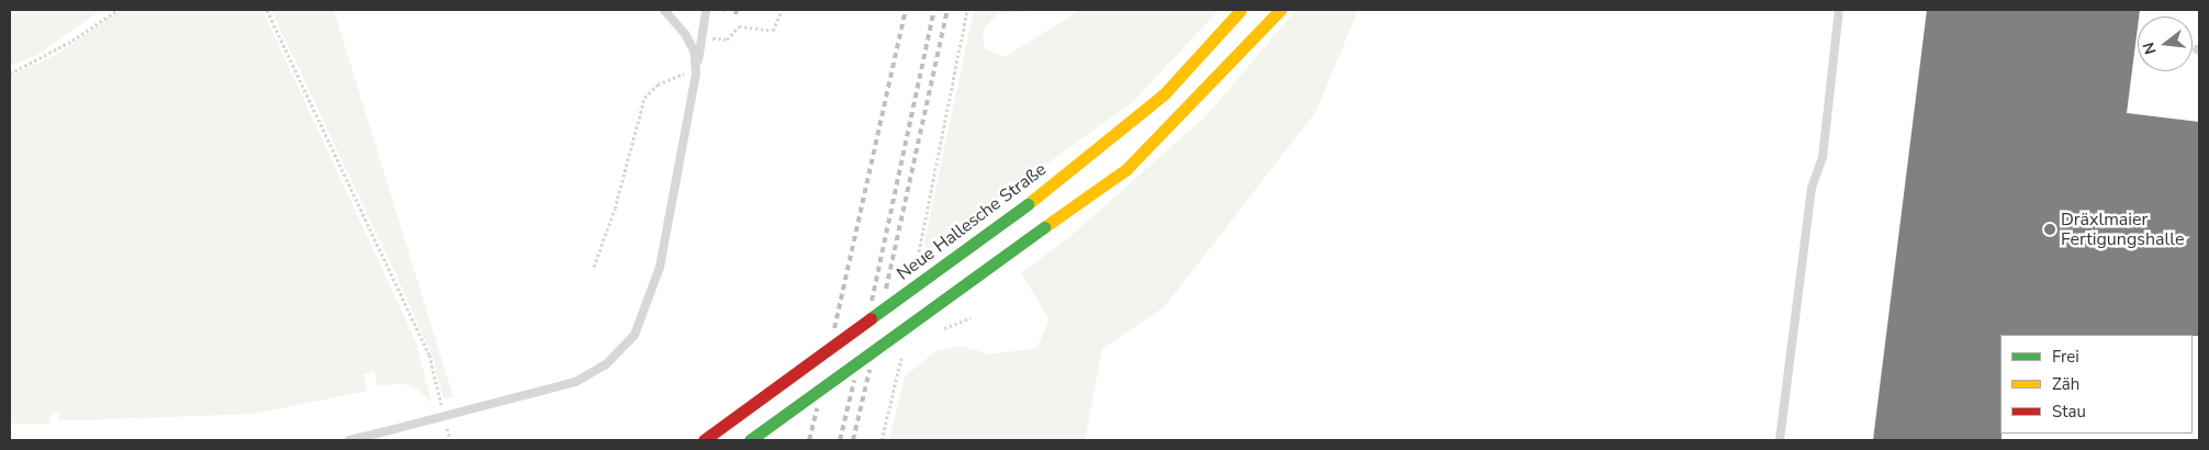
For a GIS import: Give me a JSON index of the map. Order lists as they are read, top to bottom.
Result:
{
  "streets": {
    "main road": ["Neue Hallesche Straße"]
  },
  "places": ["Dräxlmaier Fertigungshalle"],
  "legend": ["Frei", "Zäh", "Stau"],
  "north": "left"
}
